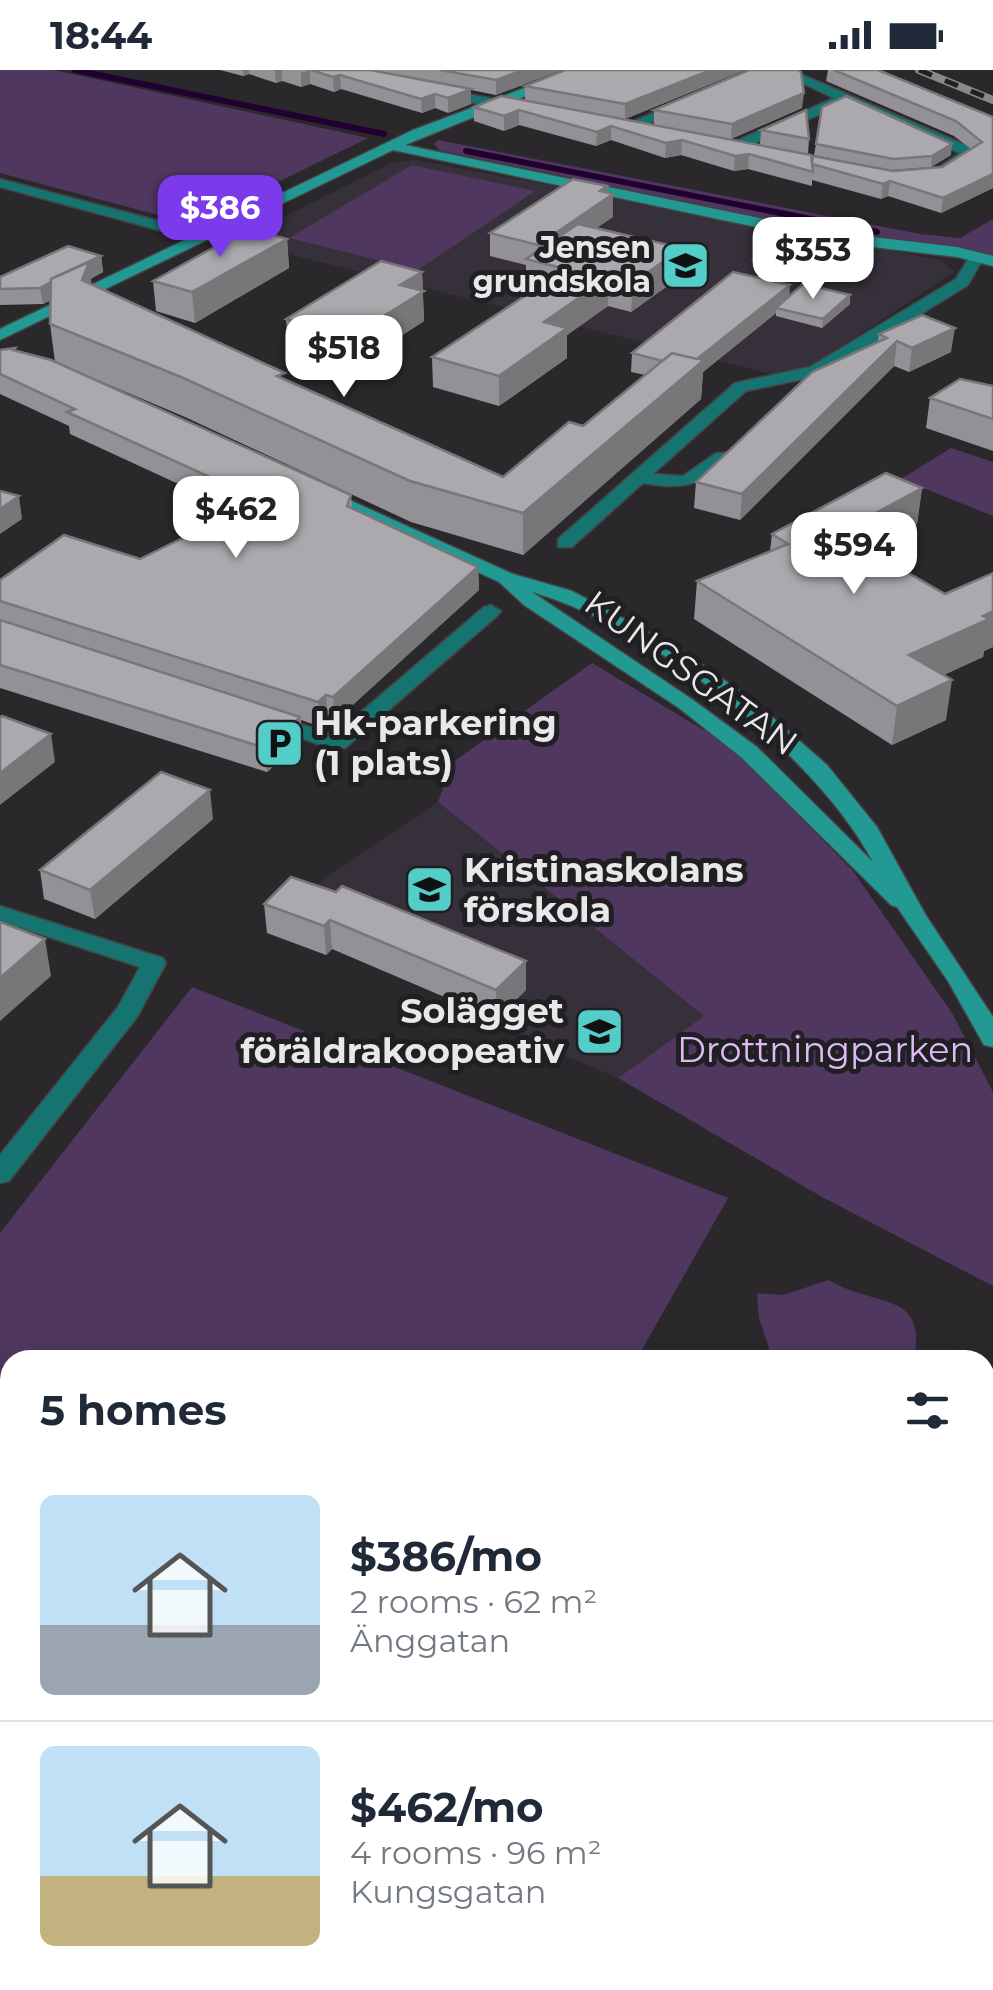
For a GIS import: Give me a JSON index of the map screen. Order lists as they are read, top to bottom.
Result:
{
  "streets": {
    "street": ["KUNGSGATAN"]
  },
  "parks": ["Drottningparken"],
  "places": {
    "school or university": ["Jensen grundskola", "Kristinaskolans förskola", "Solägget föräldrakoopeativ"],
    "parking": ["Hk-parkering (1 plats)"]
  },
  "page": {
    "status": "18:44",
    "price": [
      "$386",
      "$353",
      "$518",
      "$462",
      "$594"
    ],
    "heading": "5 homes",
    "list": [
      {
        "name": "$386/mo",
        "note": "2 rooms · 62 m² · Änggatan"
      },
      {
        "name": "$462/mo",
        "note": "4 rooms · 96 m² · Kungsgatan"
      }
    ]
  }
}
